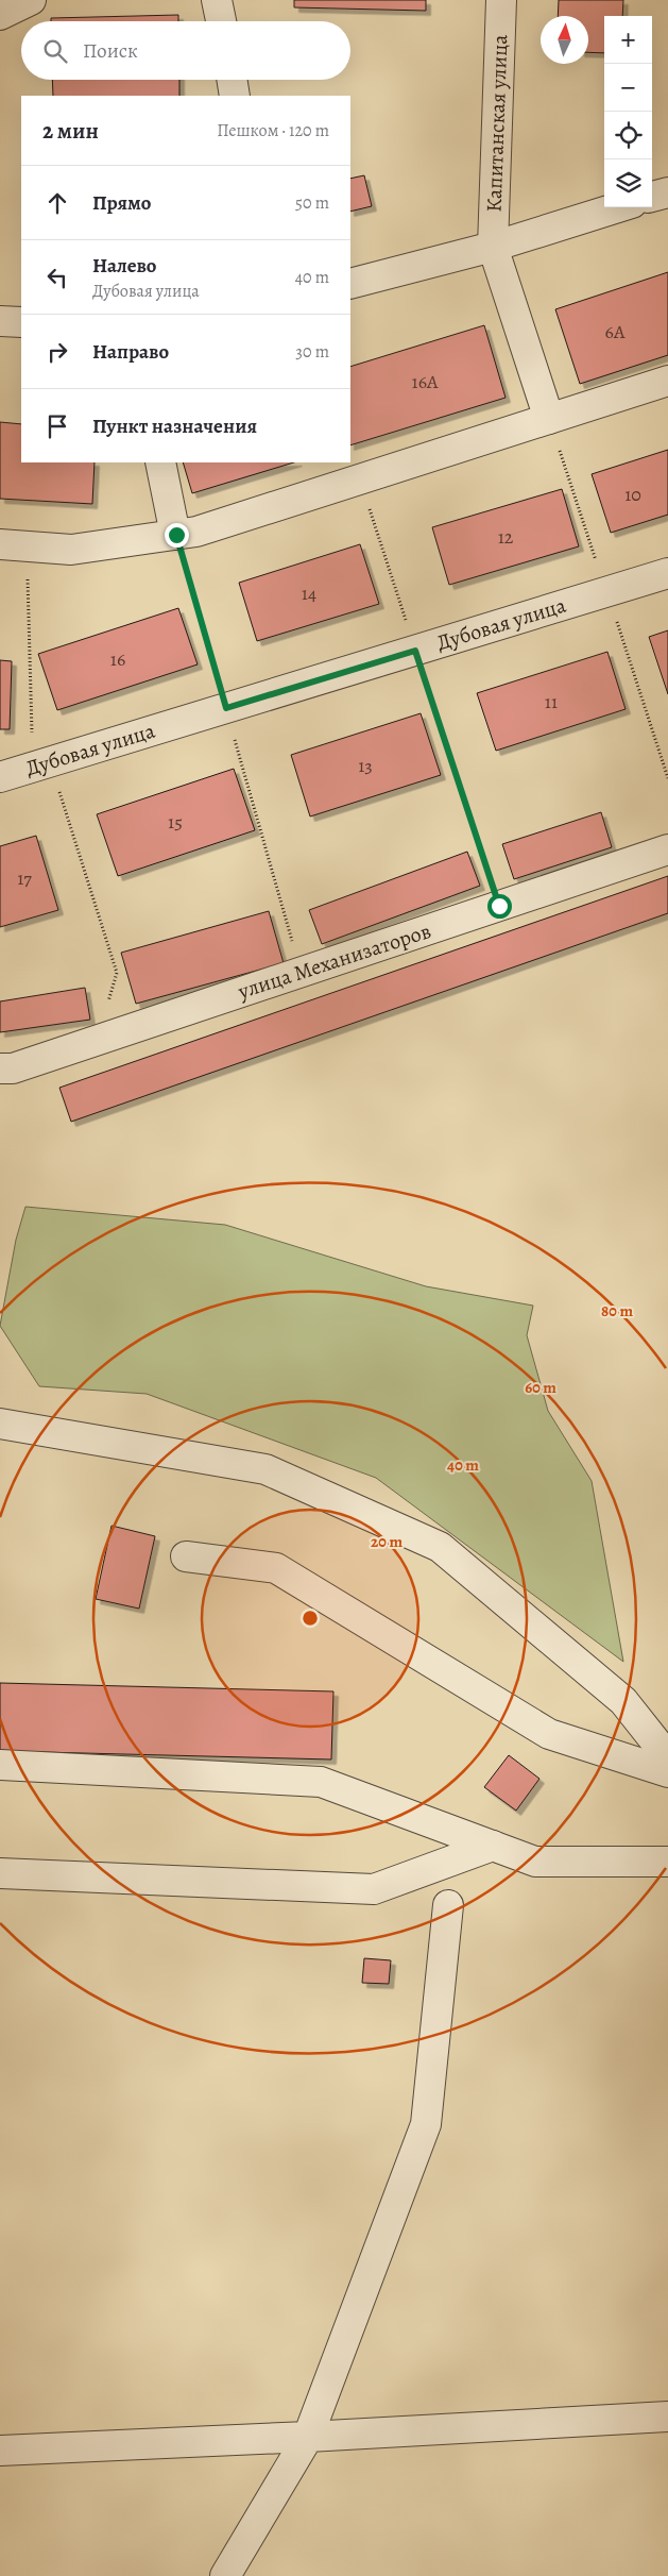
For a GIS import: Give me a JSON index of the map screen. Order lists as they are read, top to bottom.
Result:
{
  "streets": {
    "street": ["Капитанская улица", "Дубовая улица", "улица Механизаторов"]
  },
  "house_numbers": [
    "6А",
    "16А",
    "10",
    "12",
    "14",
    "16",
    "11",
    "13",
    "15",
    "17"
  ],
  "north": "top",
  "page": {
    "map_buttons": ["+", "−"],
    "search": "Поиск",
    "heading": ["2 мин", "Пешком · 120 m"],
    "list": [
      ["Прямо", "50 m"],
      ["Налево", "Дубовая улица", "40 m"],
      ["Направо", "30 m"],
      "Пункт назначения"
    ]
  },
  "rings": [
    "80 m",
    "60 m",
    "40 m",
    "20 m"
  ]
}
